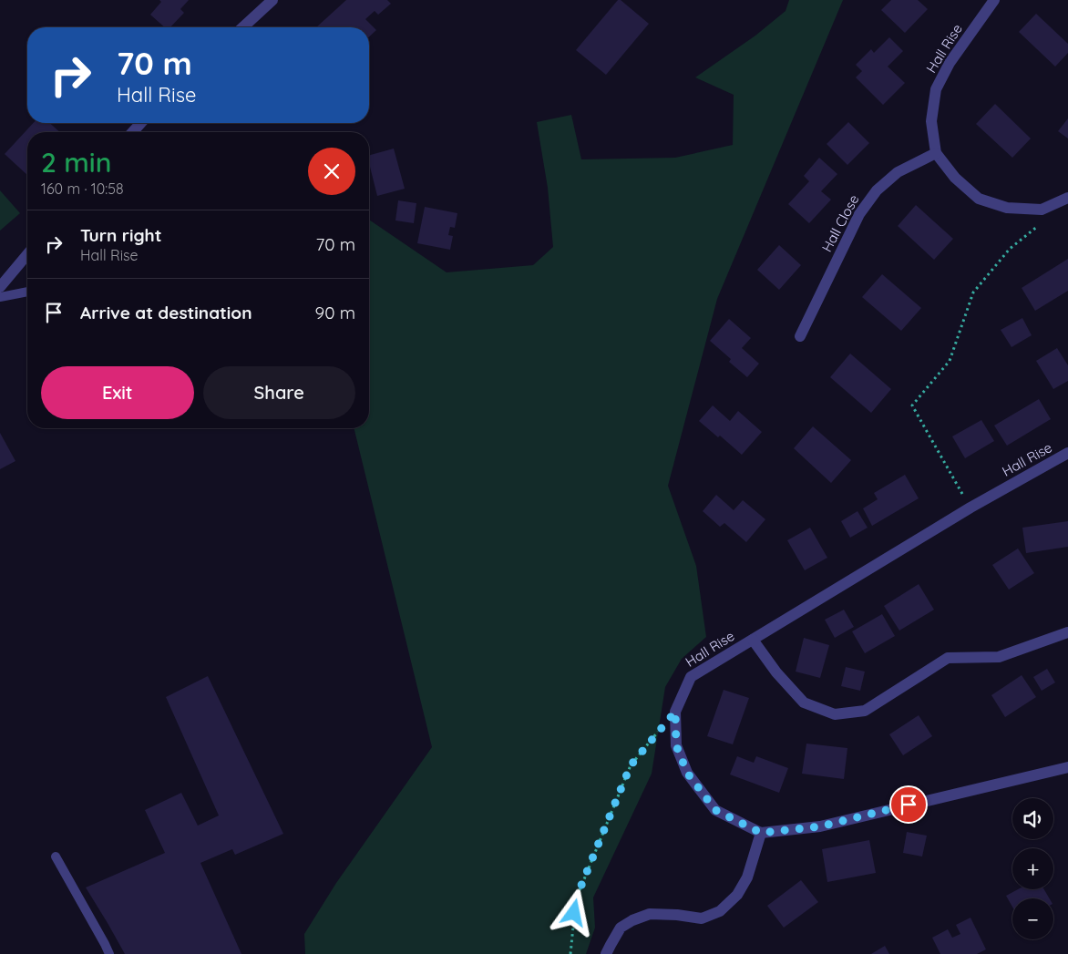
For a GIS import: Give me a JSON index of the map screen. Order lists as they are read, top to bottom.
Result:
{
  "streets": {
    "street": ["Hall Rise", "Hall Close"]
  },
  "crossings": [
    ["Hall Rise", "Hall Close"]
  ],
  "page": {
    "turn": ["70 m", "Hall Rise"],
    "heading": ["2 min", "160 m · 10:58"],
    "list": [
      {
        "name": "Turn right",
        "note": "Hall Rise",
        "value": "70 m"
      },
      {
        "name": "Arrive at destination",
        "value": "90 m"
      }
    ],
    "buttons": ["Exit", "Share"],
    "map_buttons": ["+", "−"]
  }
}
